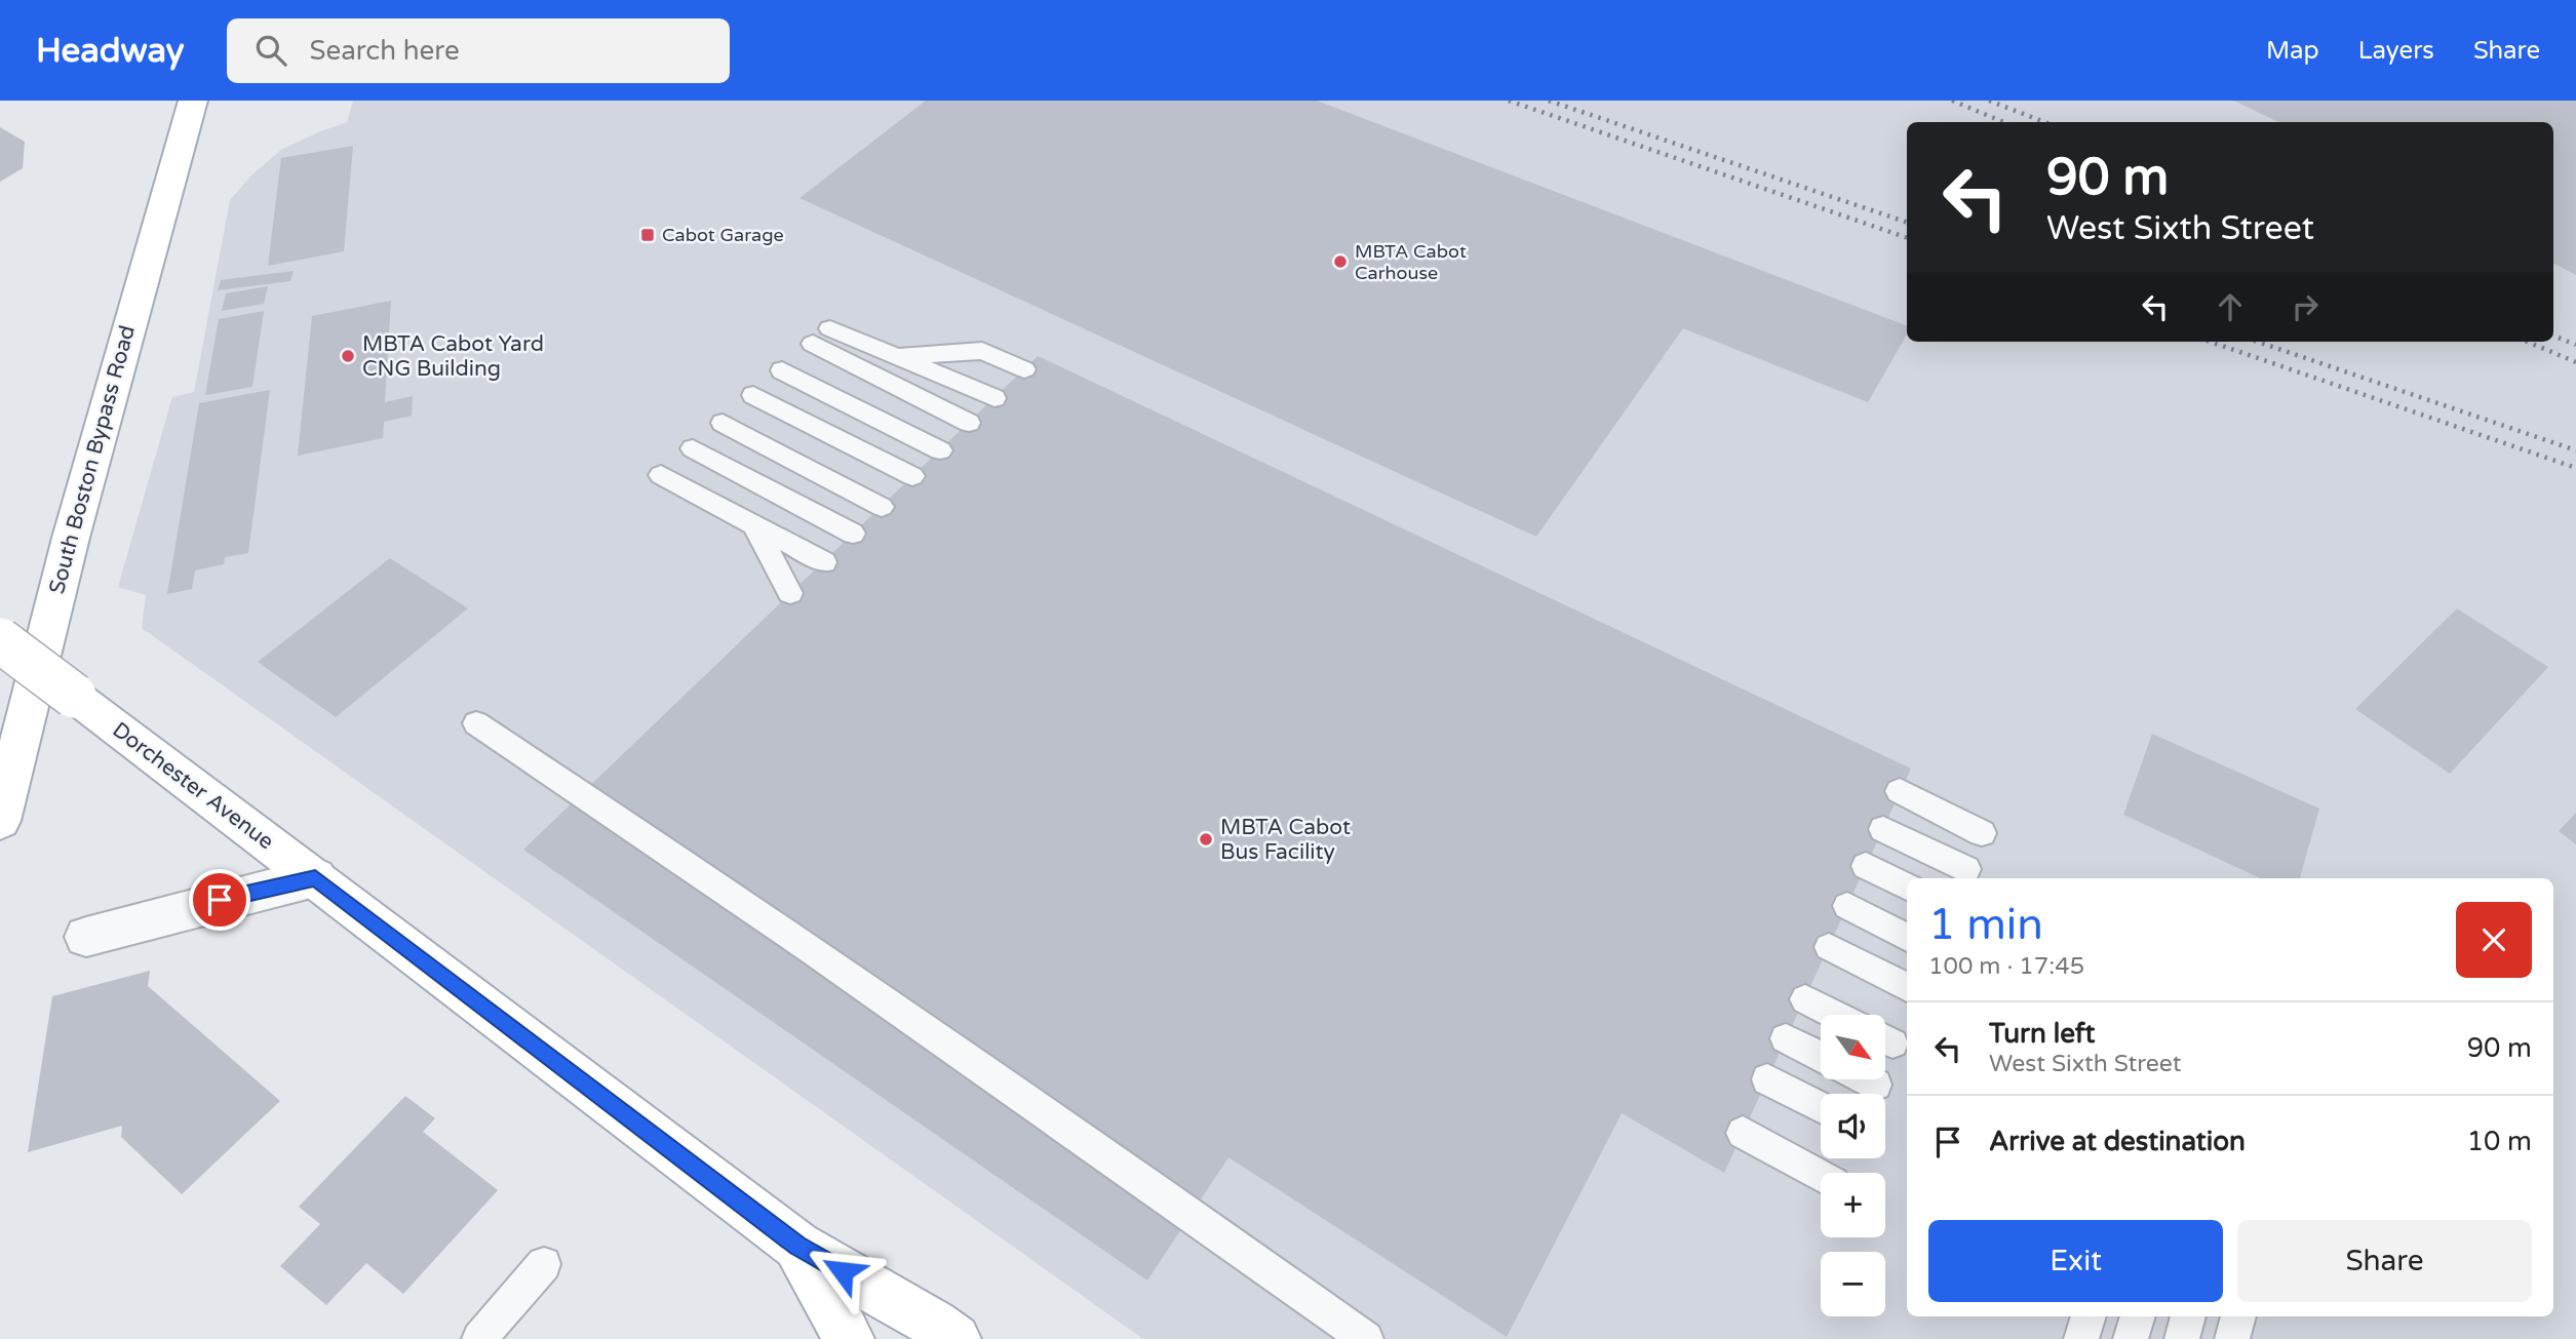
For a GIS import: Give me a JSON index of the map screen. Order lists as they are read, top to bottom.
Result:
{
  "streets": {
    "main road": ["South Boston Bypass Road", "Dorchester Avenue"]
  },
  "places": {
    "transit": ["Cabot Garage"],
    "other": ["MBTA Cabot Carhouse", "MBTA Cabot Yard CNG Building", "MBTA Cabot Bus Facility"]
  },
  "north": "bottom right",
  "page": {
    "header": "Headway",
    "search": "Search here",
    "nav": ["Map", "Layers", "Share"],
    "turn": ["90 m", "West Sixth Street"],
    "heading": ["1 min", "100 m · 17:45"],
    "list": [
      {
        "name": "Turn left",
        "note": "West Sixth Street",
        "value": "90 m"
      },
      {
        "name": "Arrive at destination",
        "value": "10 m"
      }
    ],
    "map_buttons": ["+", "−"],
    "buttons": ["Exit", "Share"]
  }
}
